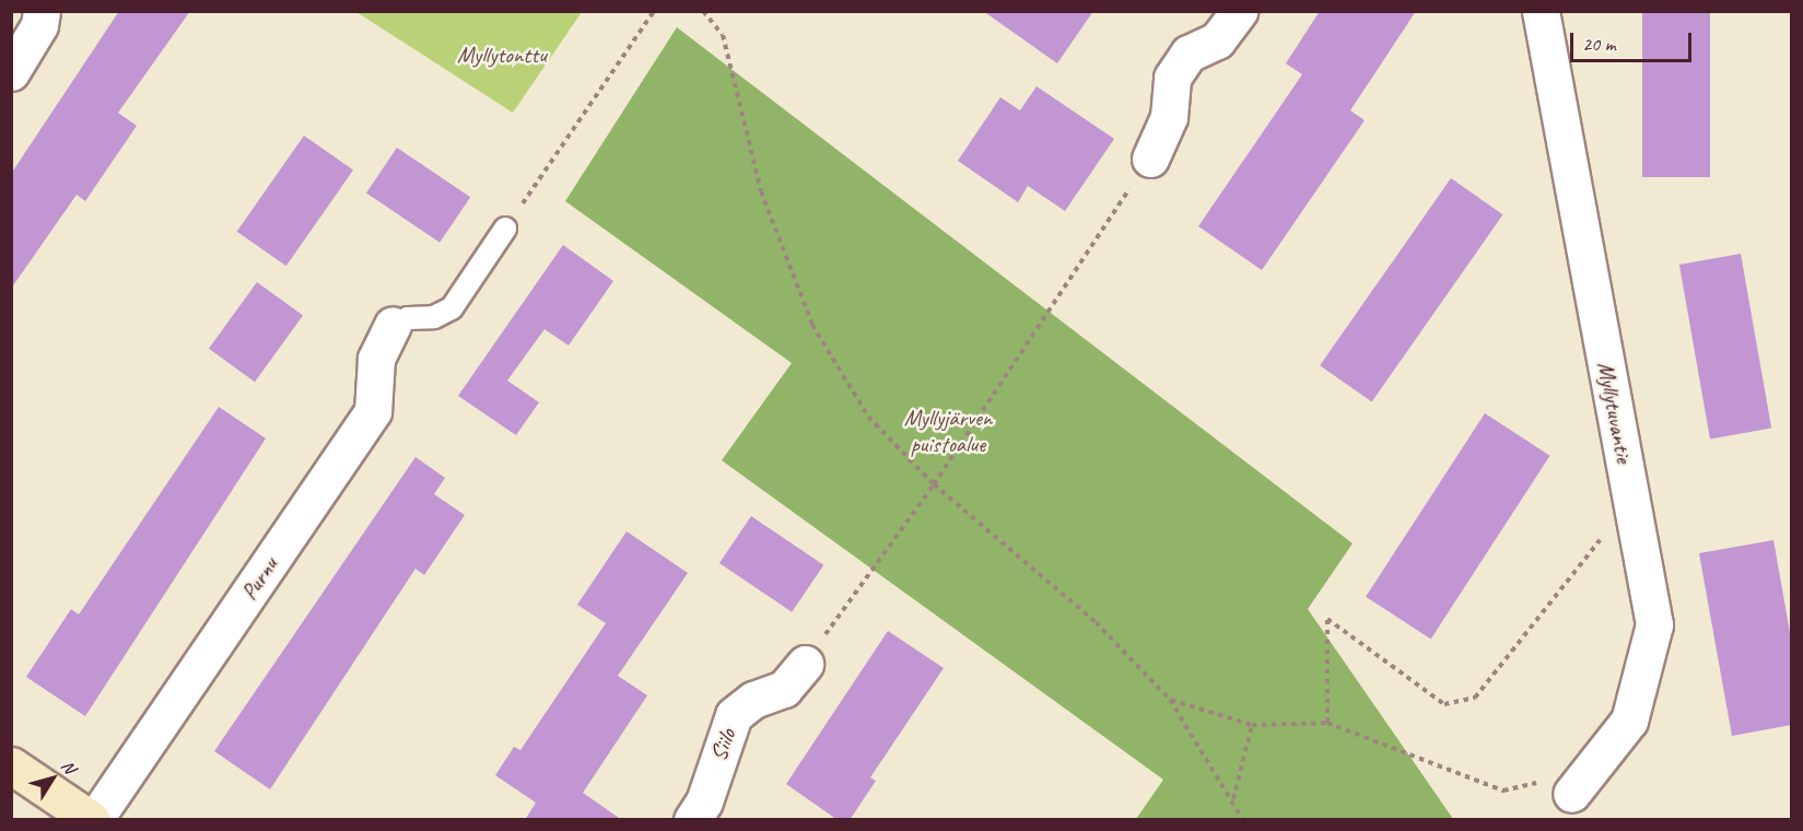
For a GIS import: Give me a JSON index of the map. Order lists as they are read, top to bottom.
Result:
{
  "streets": {
    "street": ["Myllytuvantie", "Purnu", "Siilo"]
  },
  "parks": ["Myllytonttu", "Myllyjärven puistoalue"],
  "scale_bar": "20 m",
  "north": "top right"
}
